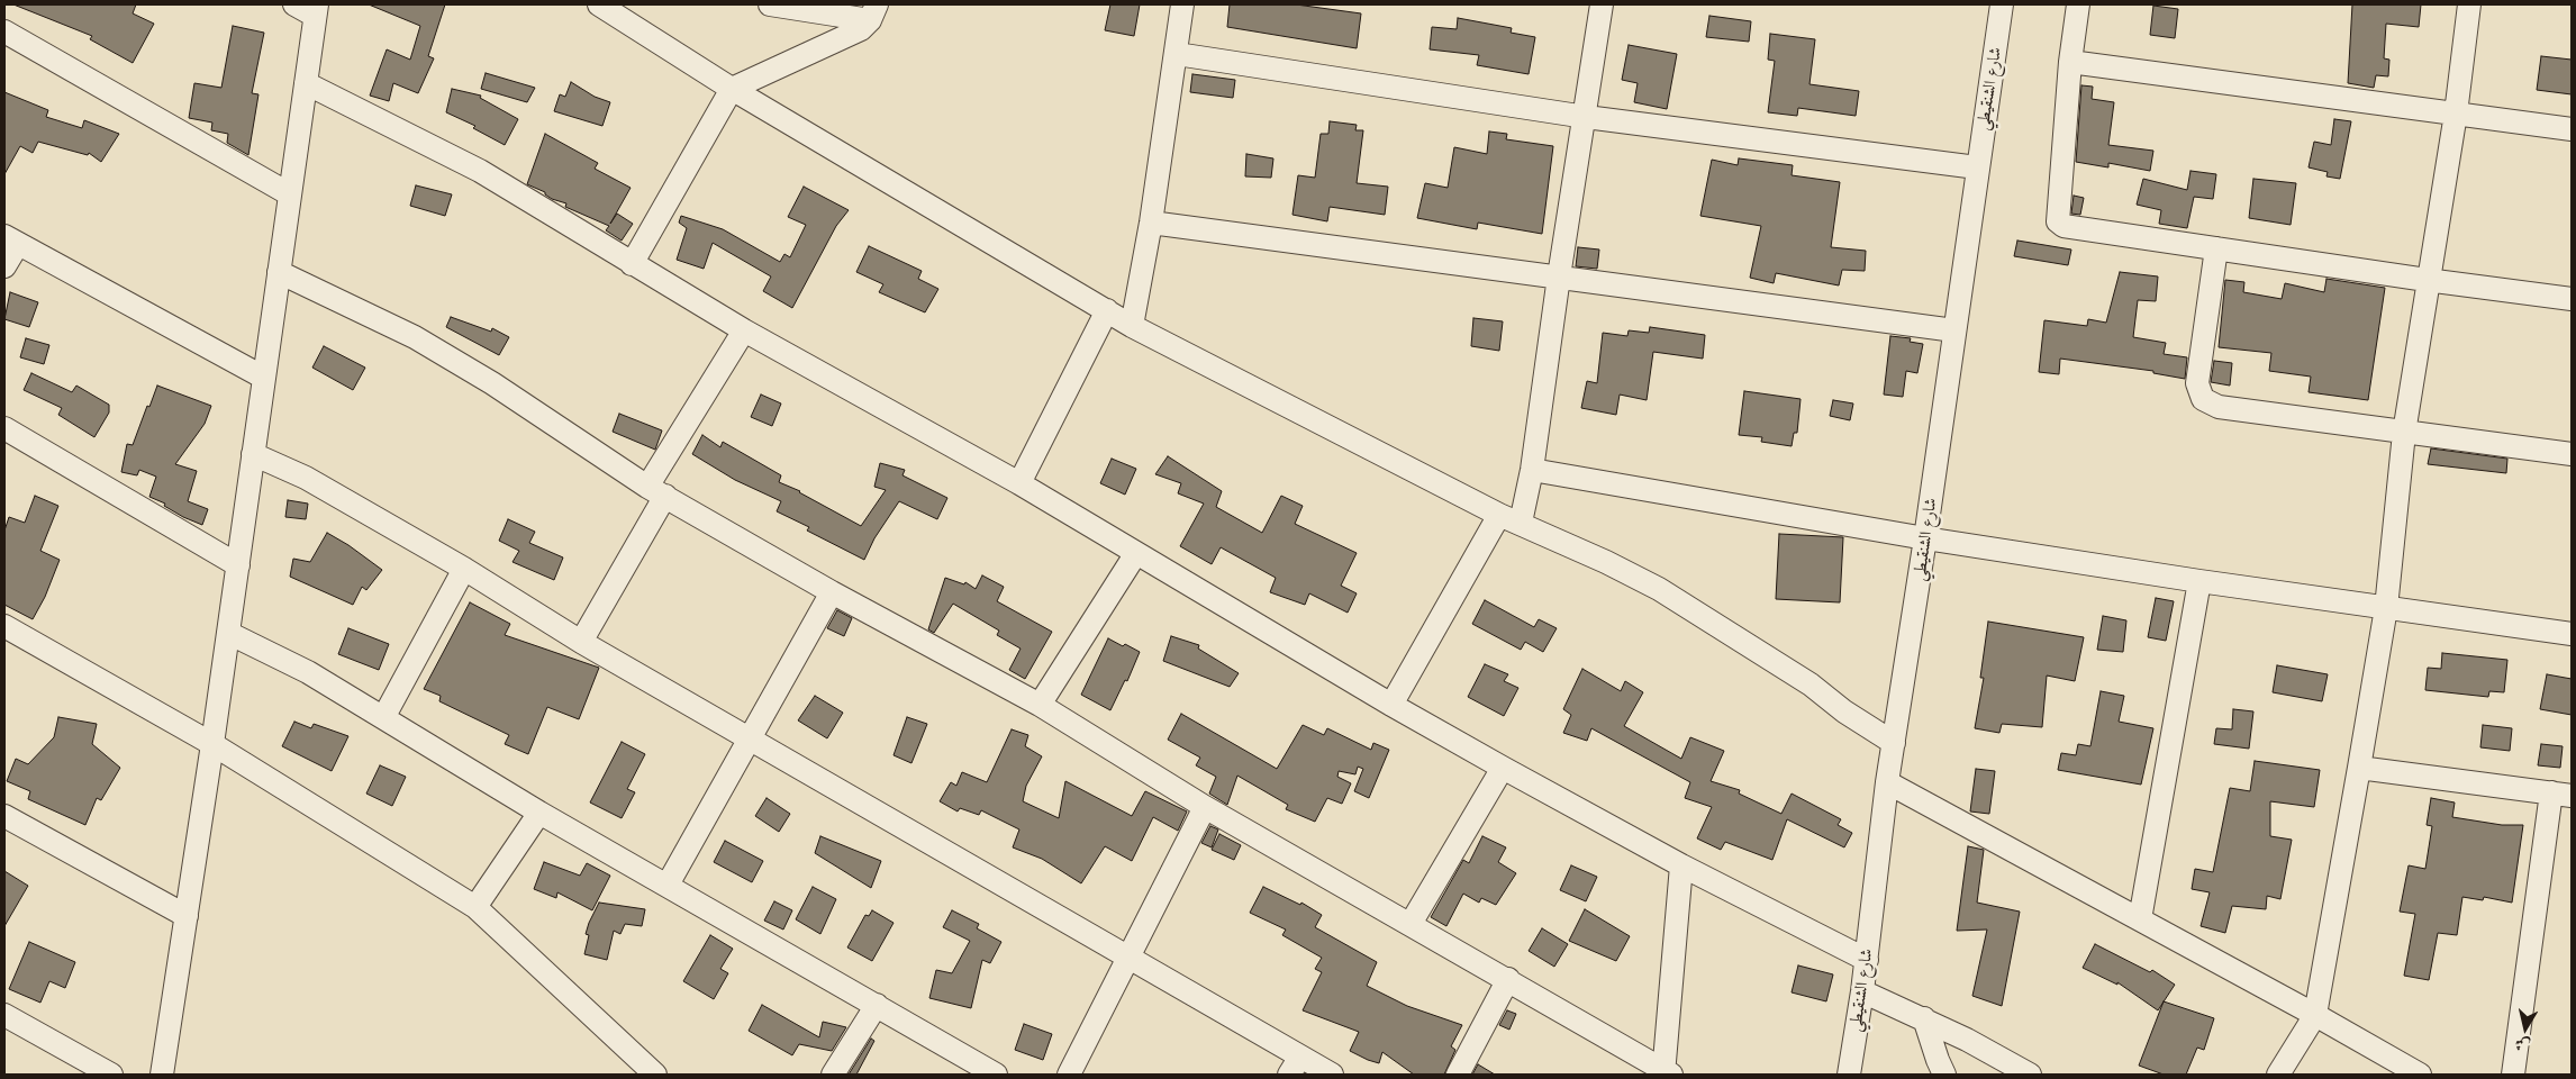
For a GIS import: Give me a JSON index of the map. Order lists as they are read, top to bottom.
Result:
{
  "streets": {
    "street": ["شارع الشنقيطي"]
  },
  "north": "bottom"
}
